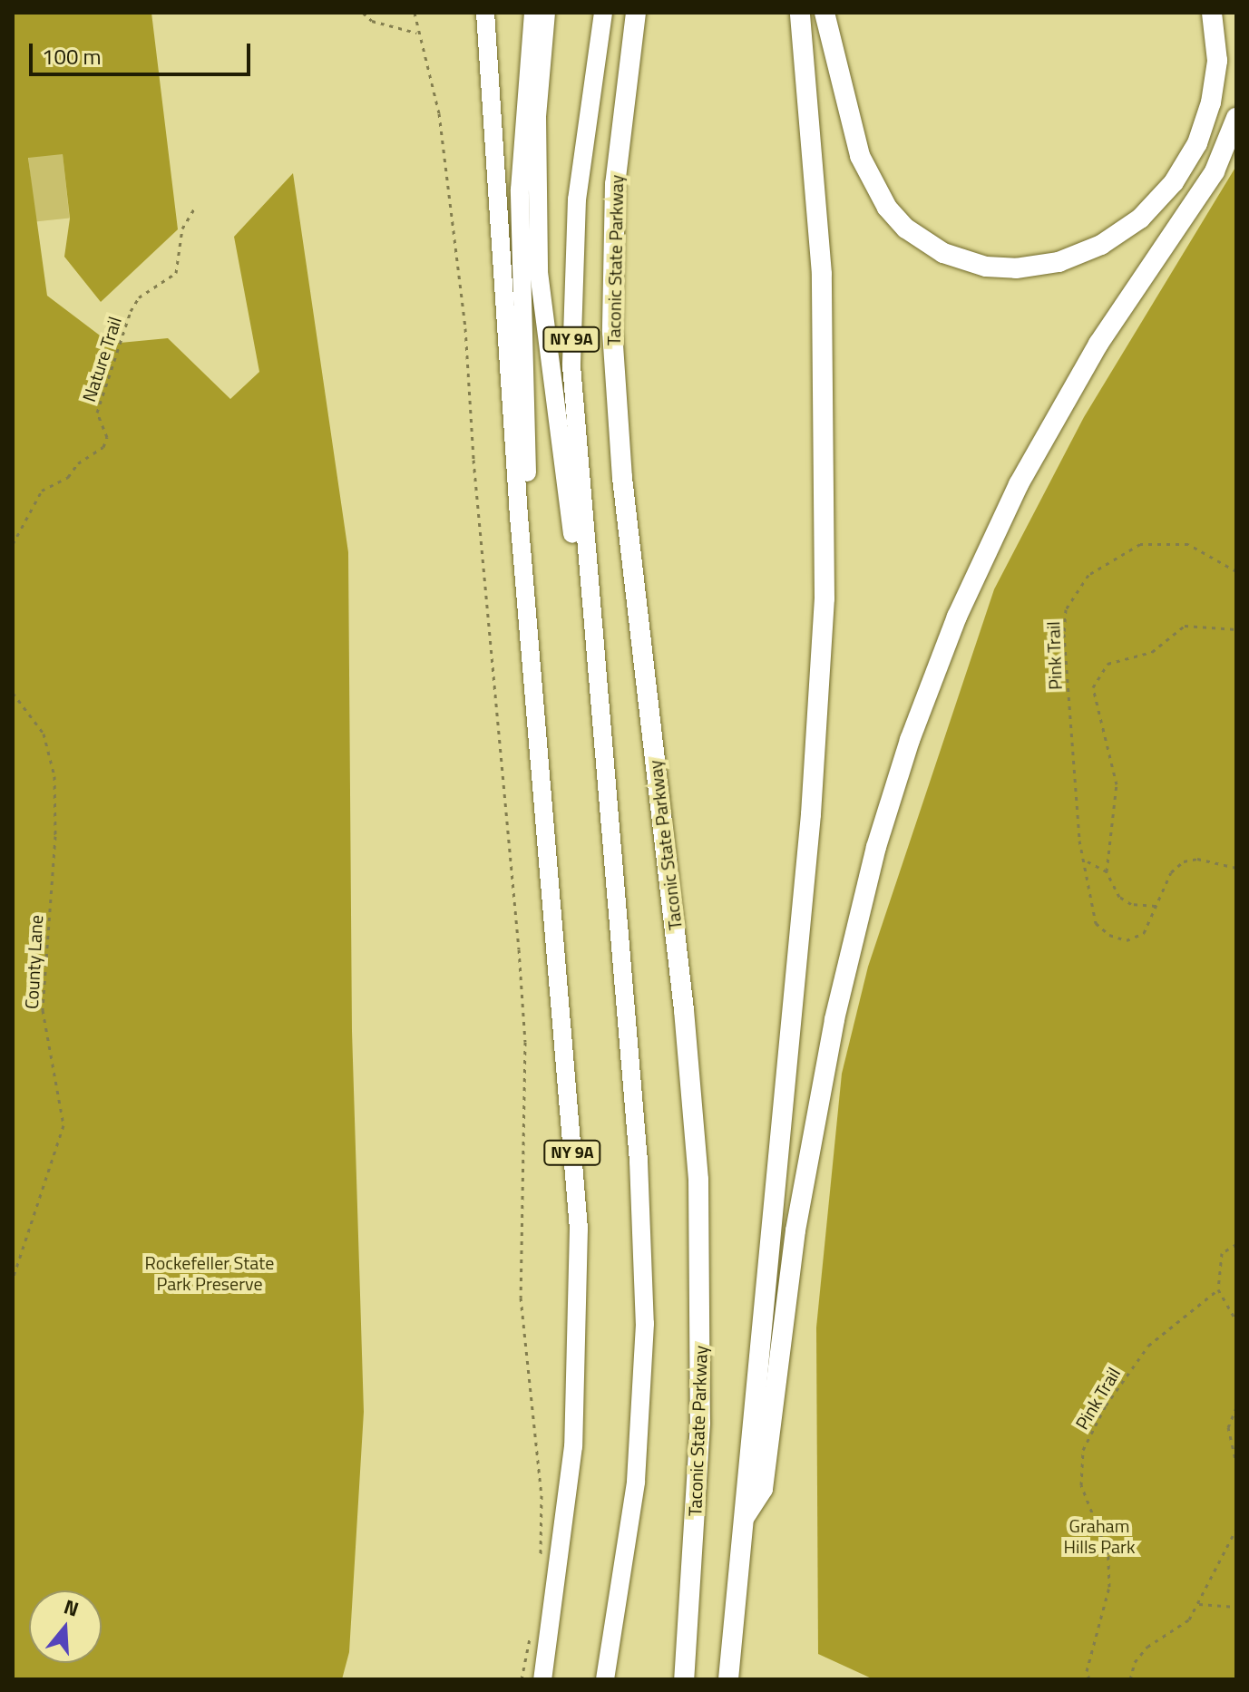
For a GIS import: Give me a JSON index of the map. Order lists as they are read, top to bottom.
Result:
{
  "streets": {
    "highway": ["Taconic State Parkway"],
    "main road": ["NY 9A"],
    "path": ["Nature Trail", "Pink Trail", "County Lane"]
  },
  "parks": ["Rockefeller State Park Preserve", "Graham Hills Park"],
  "scale_bar": "100 m",
  "north": "top"
}
